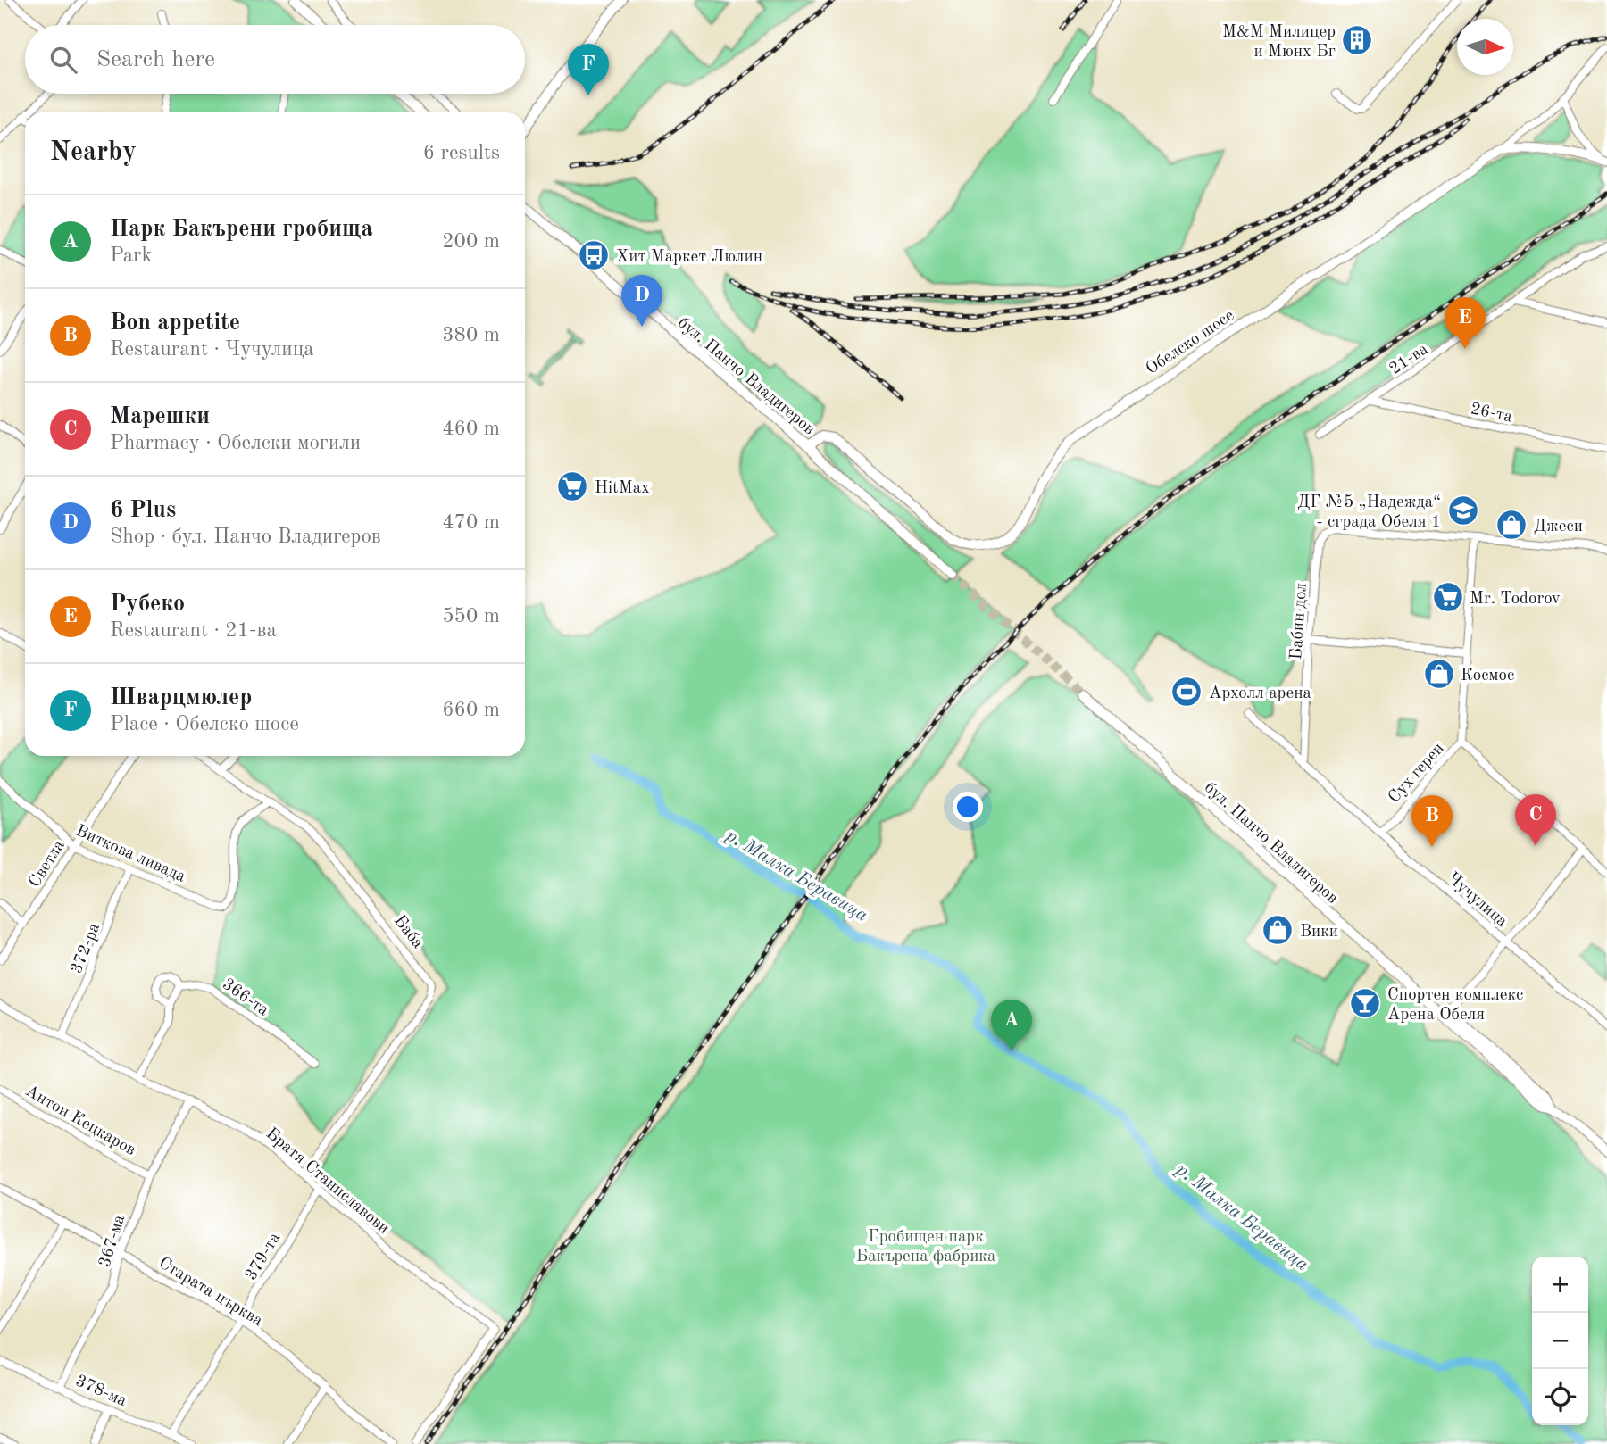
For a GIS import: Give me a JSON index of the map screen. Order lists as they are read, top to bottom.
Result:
{
  "streets": {
    "street": [
      "Обелско шосе",
      "21-ва",
      "бул. Панчо Владигеров",
      "26-та",
      "Бабин дол",
      "Сух герен",
      "Виткова ливада",
      "Светла",
      "Чучулица",
      "Баба",
      "372-ра",
      "366-та",
      "Антон Кецкаров",
      "Братя Станиславови",
      "367-ма",
      "379-та",
      "Старата църква",
      "378-ма"
    ]
  },
  "crossings": [
    ["Обелско шосе", "бул. Панчо Владигеров"],
    ["21-ва", "26-та"],
    ["Бабин дол", "Сух герен"],
    ["Бабин дол", "Чучулица"],
    ["Сух герен", "Чучулица"],
    ["Виткова ливада", "Светла"],
    ["Виткова ливада", "Баба"],
    ["Виткова ливада", "372-ра"],
    ["Баба", "Братя Станиславови"],
    ["372-ра", "Братя Станиславови"],
    ["Антон Кецкаров", "367-ма"],
    ["Братя Станиславови", "367-ма"],
    ["Братя Станиславови", "379-та"],
    ["367-ма", "Старата църква"],
    ["367-ма", "378-ма"],
    ["379-та", "Старата църква"],
    ["379-та", "378-ма"]
  ],
  "water": ["р. Малка Беравица"],
  "parks": ["Гробищен парк Бакърена фабрика"],
  "places": {
    "building": ["М&M Mилицер и Мюнх Бг"],
    "bus stop": ["Хит Маркет Люлин"],
    "supermarket": ["HitMax", "Mr. Todorov"],
    "school or university": ["ДГ №5 „Надежда“ - сграда Обеля 1"],
    "shop": ["Джеси", "Космос", "Вики"],
    "sports": ["Архолл арена"],
    "bar": ["Спортен комплекс Арена Обеля"]
  },
  "north": "right",
  "page": {
    "search": "Search here",
    "pins": [
      "F",
      "D",
      "E",
      "C",
      "B",
      "A"
    ],
    "heading": ["Nearby", "6 results"],
    "list": [
      {
        "mark": "A",
        "name": "Парк Бакърени гробища",
        "note": "Park",
        "value": "200 m"
      },
      {
        "mark": "B",
        "name": "Bon appetite",
        "note": "Restaurant · Чучулица",
        "value": "380 m"
      },
      {
        "mark": "C",
        "name": "Марешки",
        "note": "Pharmacy · Обелски могили",
        "value": "460 m"
      },
      {
        "mark": "D",
        "name": "6 Plus",
        "note": "Shop · бул. Панчо Владигеров",
        "value": "470 m"
      },
      {
        "mark": "E",
        "name": "Рубеко",
        "note": "Restaurant · 21-ва",
        "value": "550 m"
      },
      {
        "mark": "F",
        "name": "Шварцмюлер",
        "note": "Place · Обелско шосе",
        "value": "660 m"
      }
    ],
    "map_buttons": ["+", "−"]
  }
}
